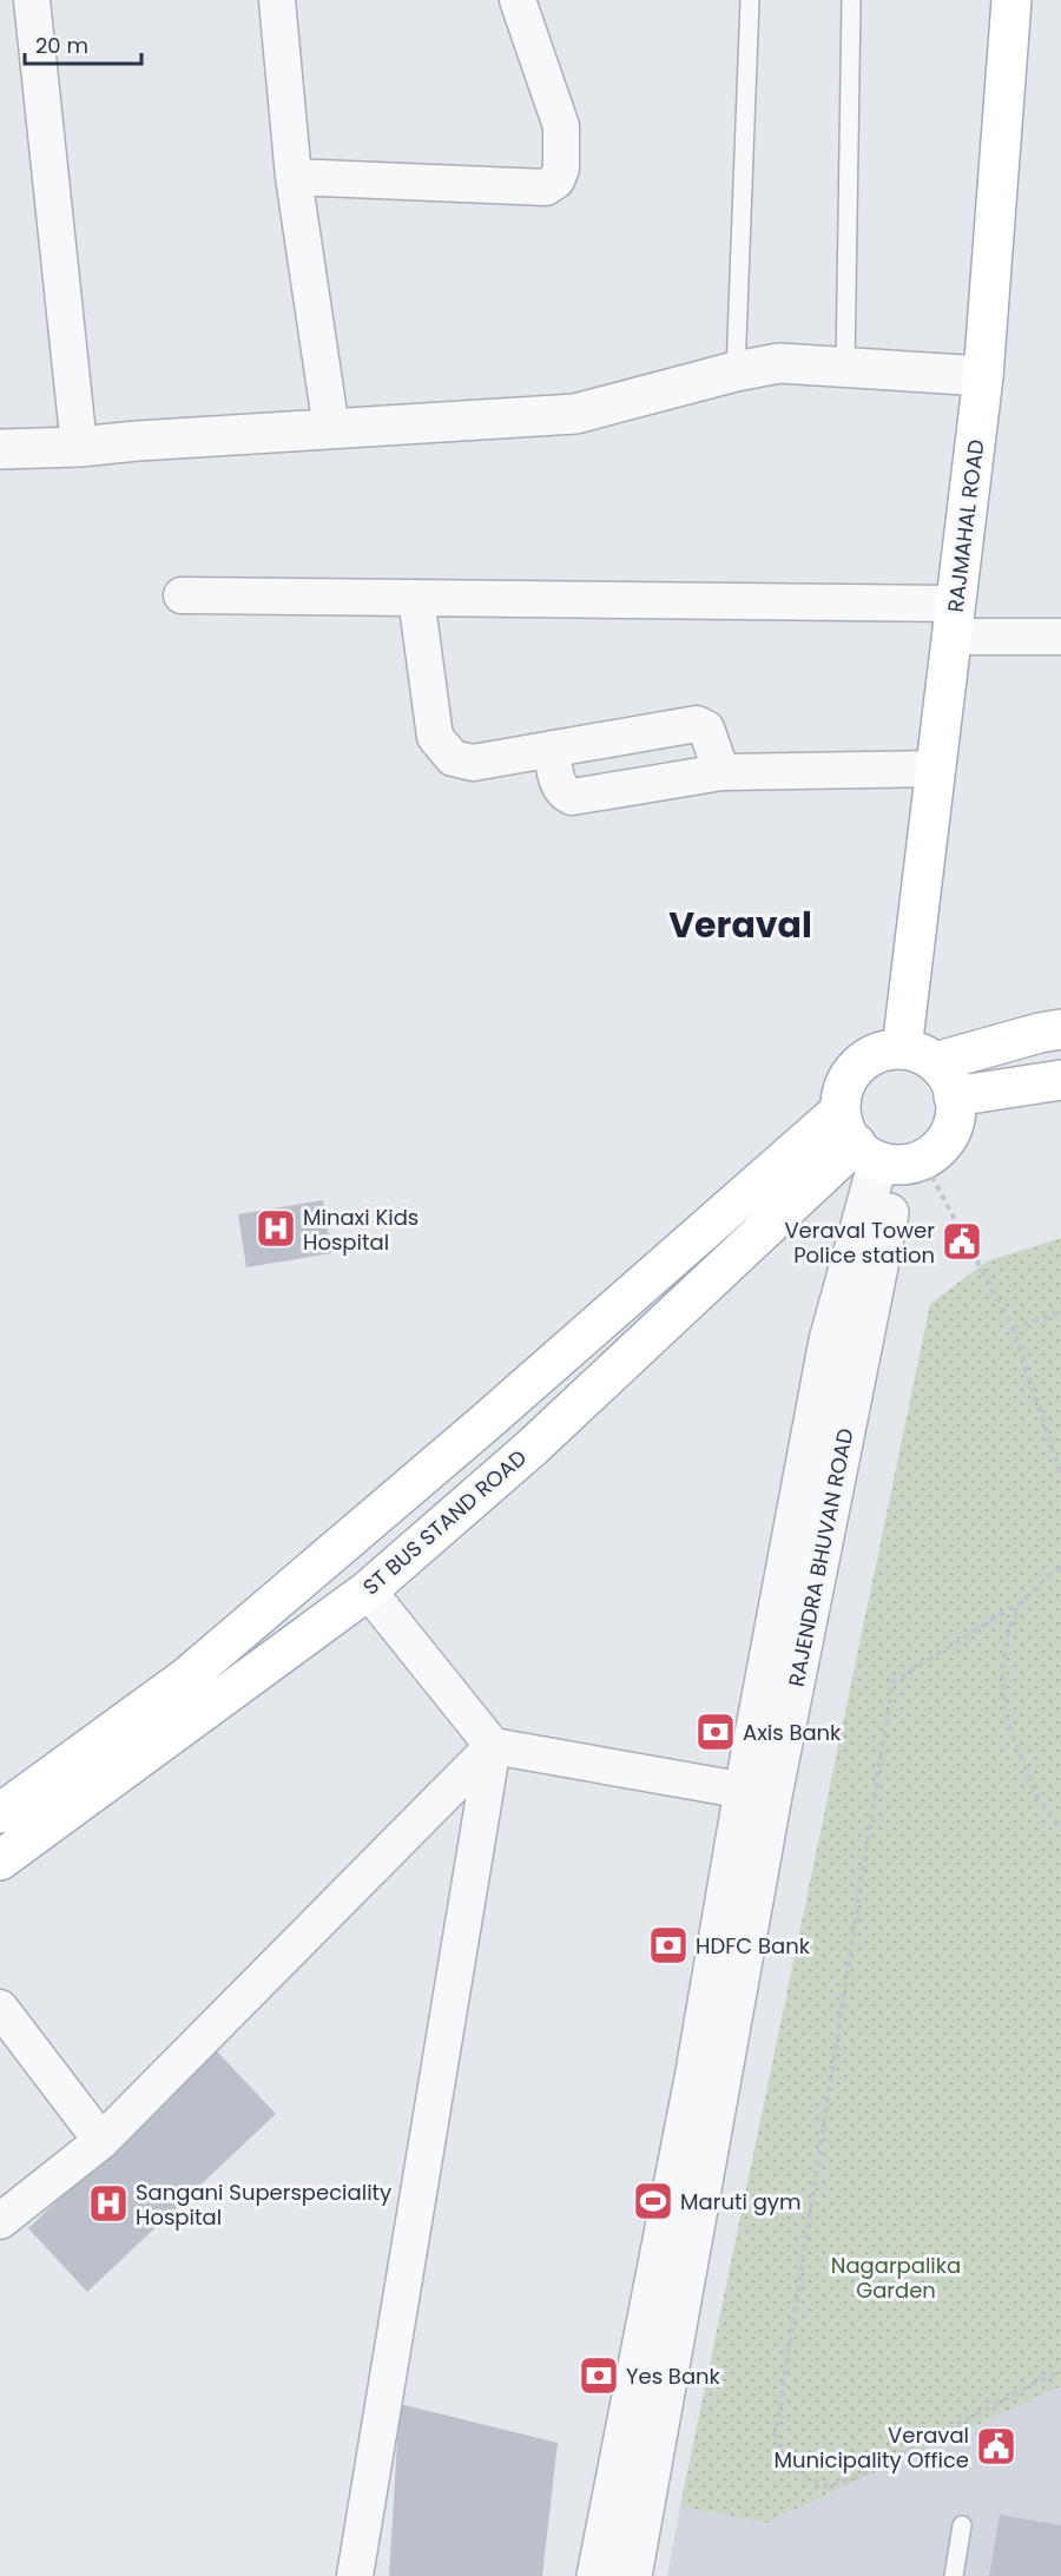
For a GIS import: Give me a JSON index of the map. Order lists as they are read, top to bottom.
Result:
{
  "streets": {
    "main road": ["RAJMAHAL ROAD", "ST BUS STAND ROAD"],
    "street": ["RAJENDRA BHUVAN ROAD"]
  },
  "crossings": [
    ["RAJMAHAL ROAD", "ST BUS STAND ROAD"],
    ["RAJMAHAL ROAD", "RAJENDRA BHUVAN ROAD"],
    ["ST BUS STAND ROAD", "RAJENDRA BHUVAN ROAD"]
  ],
  "districts": ["Veraval"],
  "parks": ["Nagarpalika Garden"],
  "places": {
    "hospital": ["Minaxi Kids Hospital", "Sangani Superspeciality Hospital"],
    "public building": ["Veraval Tower Police station", "Veraval Municipality Office"],
    "bank": ["Axis Bank", "HDFC Bank", "Yes Bank"],
    "sports": ["Maruti gym"]
  },
  "scale_bar": "20 m"
}
